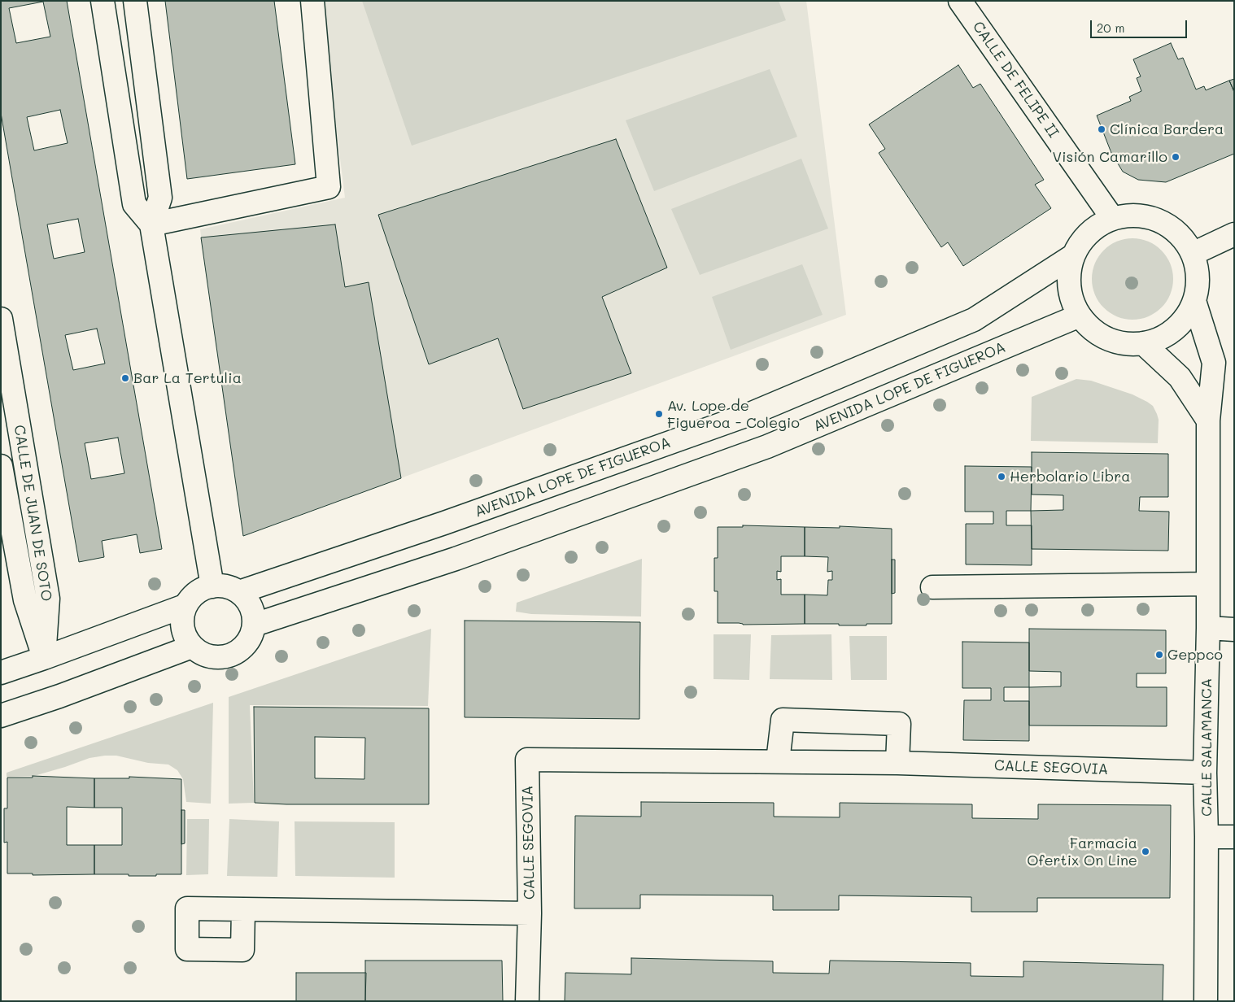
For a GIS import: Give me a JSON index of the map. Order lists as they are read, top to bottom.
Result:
{
  "streets": {
    "street": [
      "CALLE DE FELIPE II",
      "AVENIDA LOPE DE FIGUEROA",
      "CALLE DE JUAN DE SOTO",
      "CALLE SALAMANCA",
      "CALLE SEGOVIA"
    ]
  },
  "crossings": [
    ["CALLE DE FELIPE II", "AVENIDA LOPE DE FIGUEROA"],
    ["CALLE DE FELIPE II", "CALLE SALAMANCA"],
    ["AVENIDA LOPE DE FIGUEROA", "CALLE SALAMANCA"],
    ["CALLE SALAMANCA", "CALLE SEGOVIA"]
  ],
  "places": [
    "Clínica Bardera",
    "Visión Camarillo",
    "Bar La Tertulia",
    "Av. Lope de Figueroa - Colegio",
    "Herbolario Libra",
    "Geppco",
    "Farmacia Ofertix On Line"
  ],
  "scale_bar": "20 m"
}
